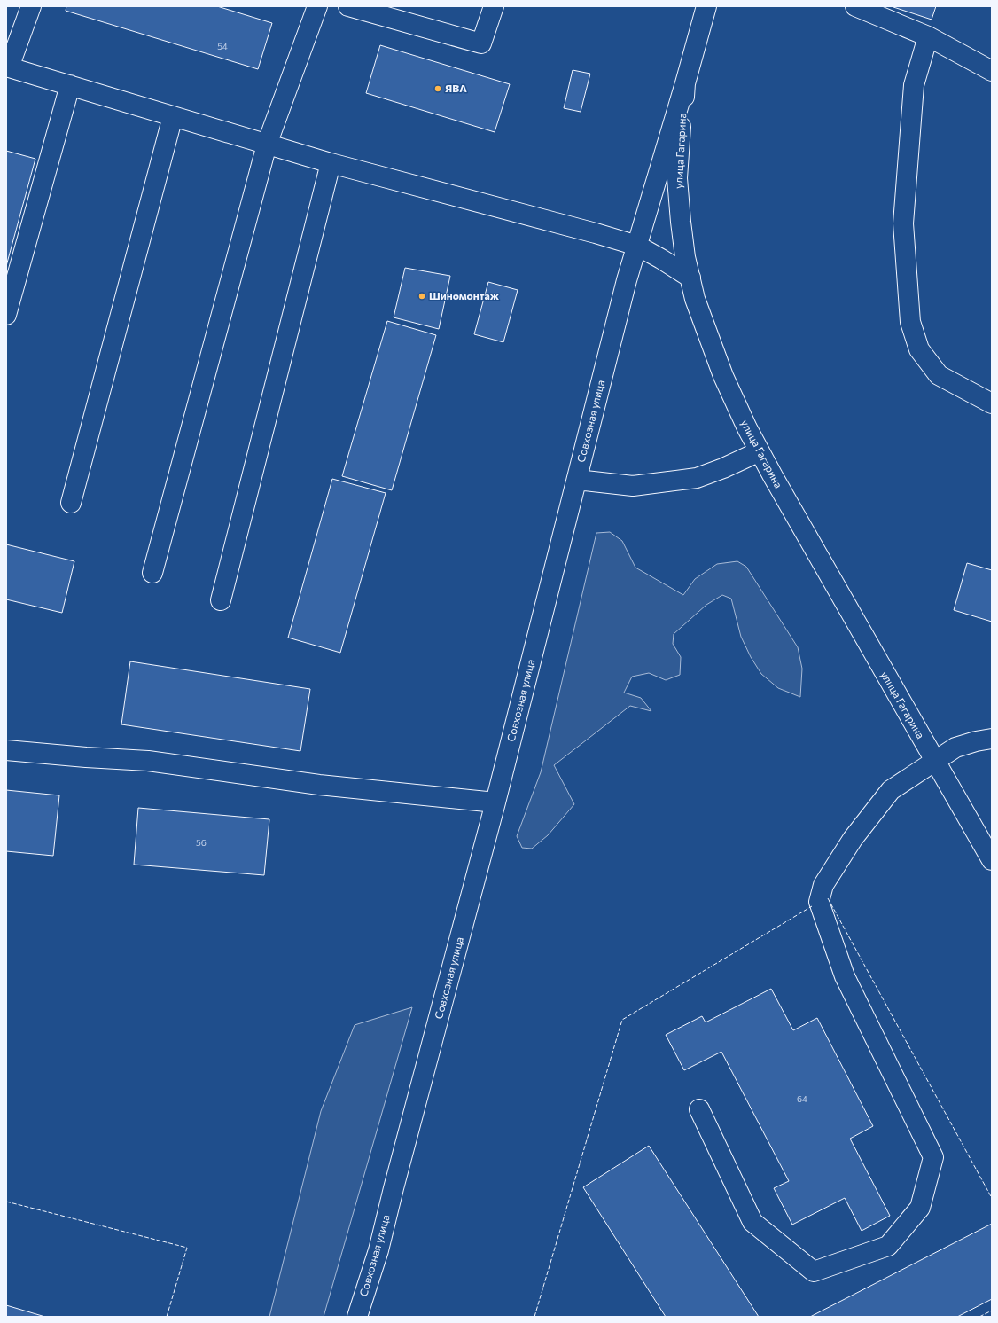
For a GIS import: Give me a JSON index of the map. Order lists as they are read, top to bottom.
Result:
{
  "streets": {
    "street": ["улица Гагарина", "Совхозная улица"]
  },
  "crossings": [
    ["улица Гагарина", "Совхозная улица"]
  ],
  "places": ["ЯВА", "Шиномонтаж"],
  "house_numbers": ["54", "56", "64"]
}
